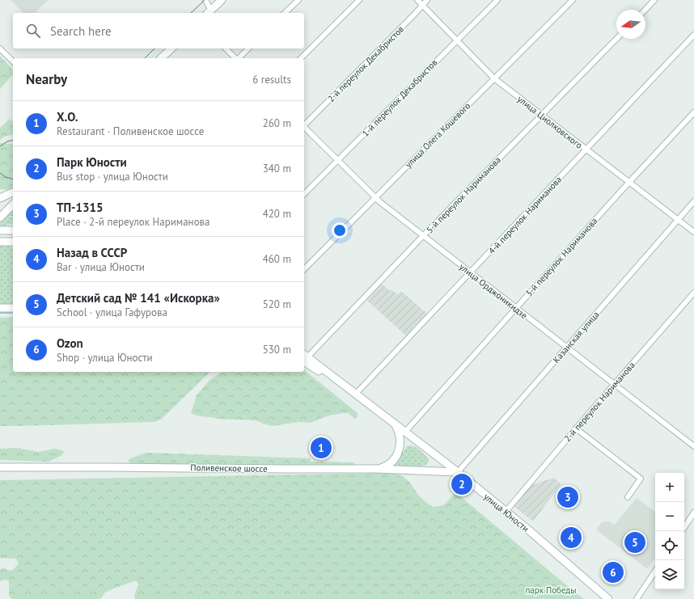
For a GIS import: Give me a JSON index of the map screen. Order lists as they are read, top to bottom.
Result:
{
  "streets": {
    "street": [
      "2-й переулок Декабристов",
      "1-й переулок Декабристов",
      "улица Циолковского",
      "улица Олега Кошевого",
      "5-й переулок Нариманова",
      "4-й переулок Нариманова",
      "3-й переулок Нариманова",
      "улица Орджоникидзе",
      "Казанская улица",
      "2-й переулок Нариманова",
      "Поливенское шоссе",
      "улица Юности"
    ]
  },
  "crossings": [
    ["2-й переулок Декабристов", "улица Циолковского"],
    ["1-й переулок Декабристов", "улица Циолковского"],
    ["1-й переулок Декабристов", "улица Орджоникидзе"],
    ["улица Циолковского", "улица Олега Кошевого"],
    ["улица Циолковского", "5-й переулок Нариманова"],
    ["улица Циолковского", "4-й переулок Нариманова"],
    ["улица Циолковского", "3-й переулок Нариманова"],
    ["улица Циолковского", "Казанская улица"],
    ["улица Олега Кошевого", "улица Орджоникидзе"],
    ["5-й переулок Нариманова", "улица Орджоникидзе"],
    ["5-й переулок Нариманова", "улица Юности"],
    ["4-й переулок Нариманова", "улица Орджоникидзе"],
    ["4-й переулок Нариманова", "улица Юности"],
    ["3-й переулок Нариманова", "улица Орджоникидзе"],
    ["3-й переулок Нариманова", "улица Юности"],
    ["улица Орджоникидзе", "Казанская улица"],
    ["улица Орджоникидзе", "2-й переулок Нариманова"],
    ["Казанская улица", "Поливенское шоссе"],
    ["Казанская улица", "улица Юности"],
    ["2-й переулок Нариманова", "улица Юности"],
    ["Поливенское шоссе", "улица Юности"]
  ],
  "parks": ["парк Победы"],
  "north": "left",
  "page": {
    "search": "Search here",
    "heading": ["Nearby", "6 results"],
    "list": [
      {
        "mark": "1",
        "name": "Х.О.",
        "note": "Restaurant · Поливенское шоссе",
        "value": "260 m"
      },
      {
        "mark": "2",
        "name": "Парк Юности",
        "note": "Bus stop · улица Юности",
        "value": "340 m"
      },
      {
        "mark": "3",
        "name": "ТП-1315",
        "note": "Place · 2-й переулок Нариманова",
        "value": "420 m"
      },
      {
        "mark": "4",
        "name": "Назад в СССР",
        "note": "Bar · улица Юности",
        "value": "460 m"
      },
      {
        "mark": "5",
        "name": "Детский сад № 141 «Искорка»",
        "note": "School · улица Гафурова",
        "value": "520 m"
      },
      {
        "mark": "6",
        "name": "Ozon",
        "note": "Shop · улица Юности",
        "value": "530 m"
      }
    ],
    "pins": [
      "1",
      "2",
      "3",
      "4",
      "5",
      "6"
    ],
    "map_buttons": ["+", "−"]
  }
}
